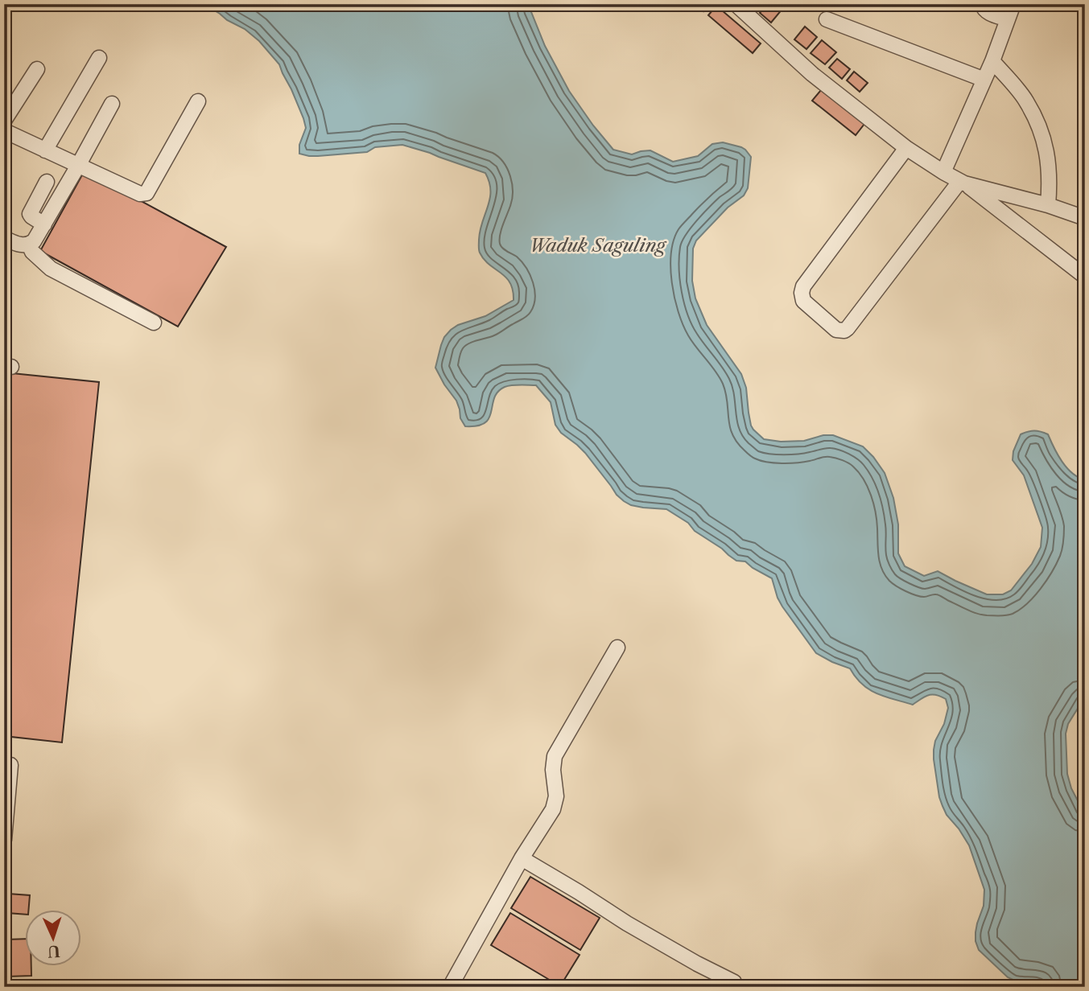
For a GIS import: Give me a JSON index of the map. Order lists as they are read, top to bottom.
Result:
{
  "water": ["Waduk Saguling"],
  "north": "bottom"
}
